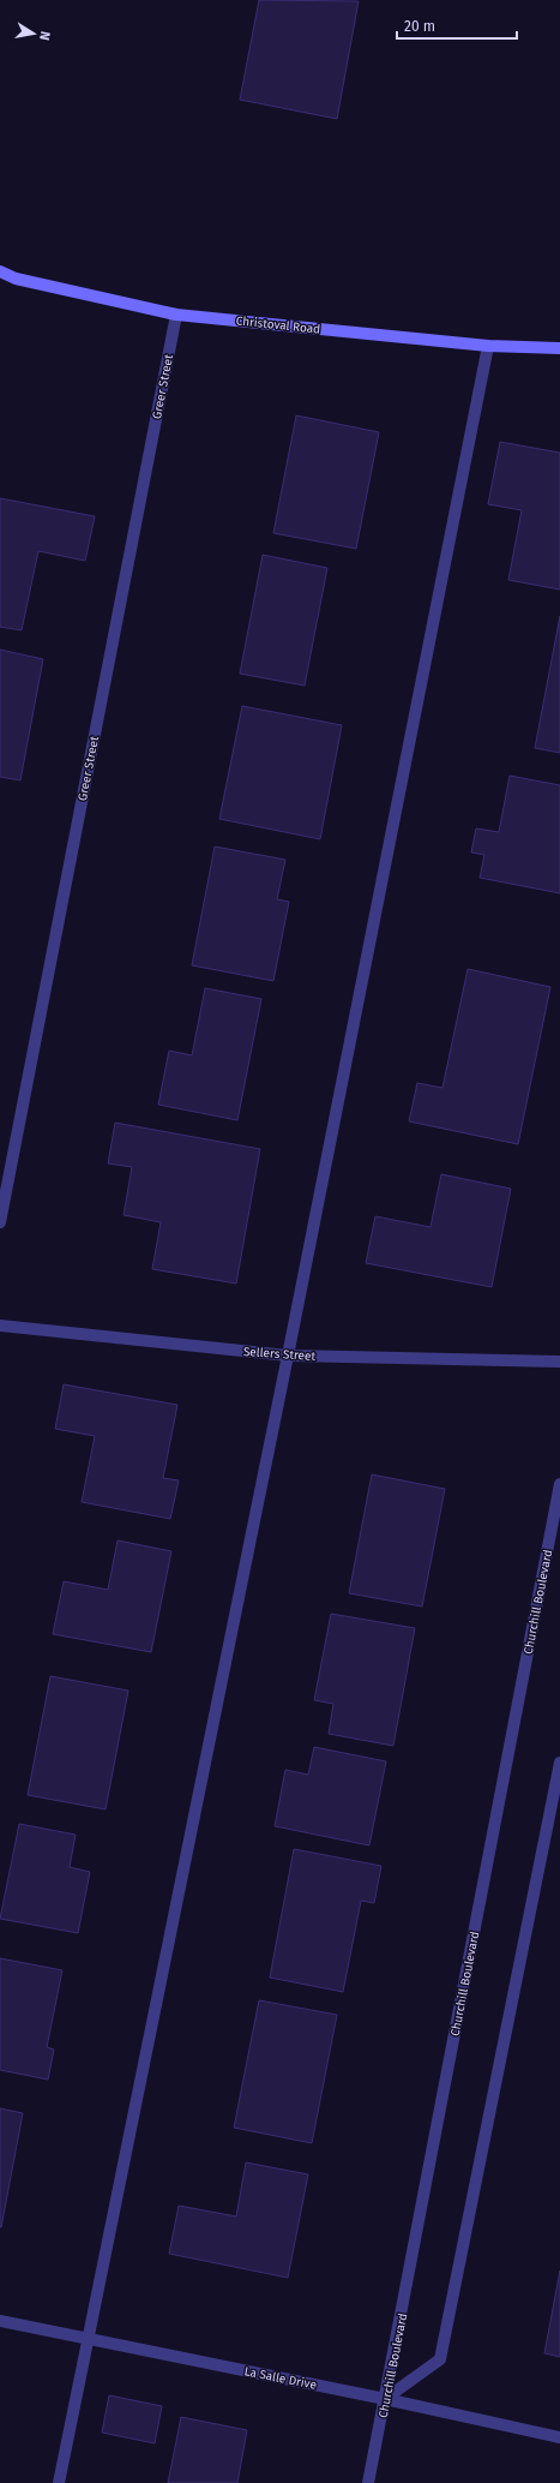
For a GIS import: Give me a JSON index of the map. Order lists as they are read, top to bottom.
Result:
{
  "streets": {
    "street": [
      "Christoval Road",
      "Greer Street",
      "Sellers Street",
      "Churchill Boulevard",
      "La Salle Drive"
    ]
  },
  "crossings": [
    ["Christoval Road", "Greer Street"],
    ["Churchill Boulevard", "La Salle Drive"]
  ],
  "scale_bar": "20 m",
  "north": "right"
}
